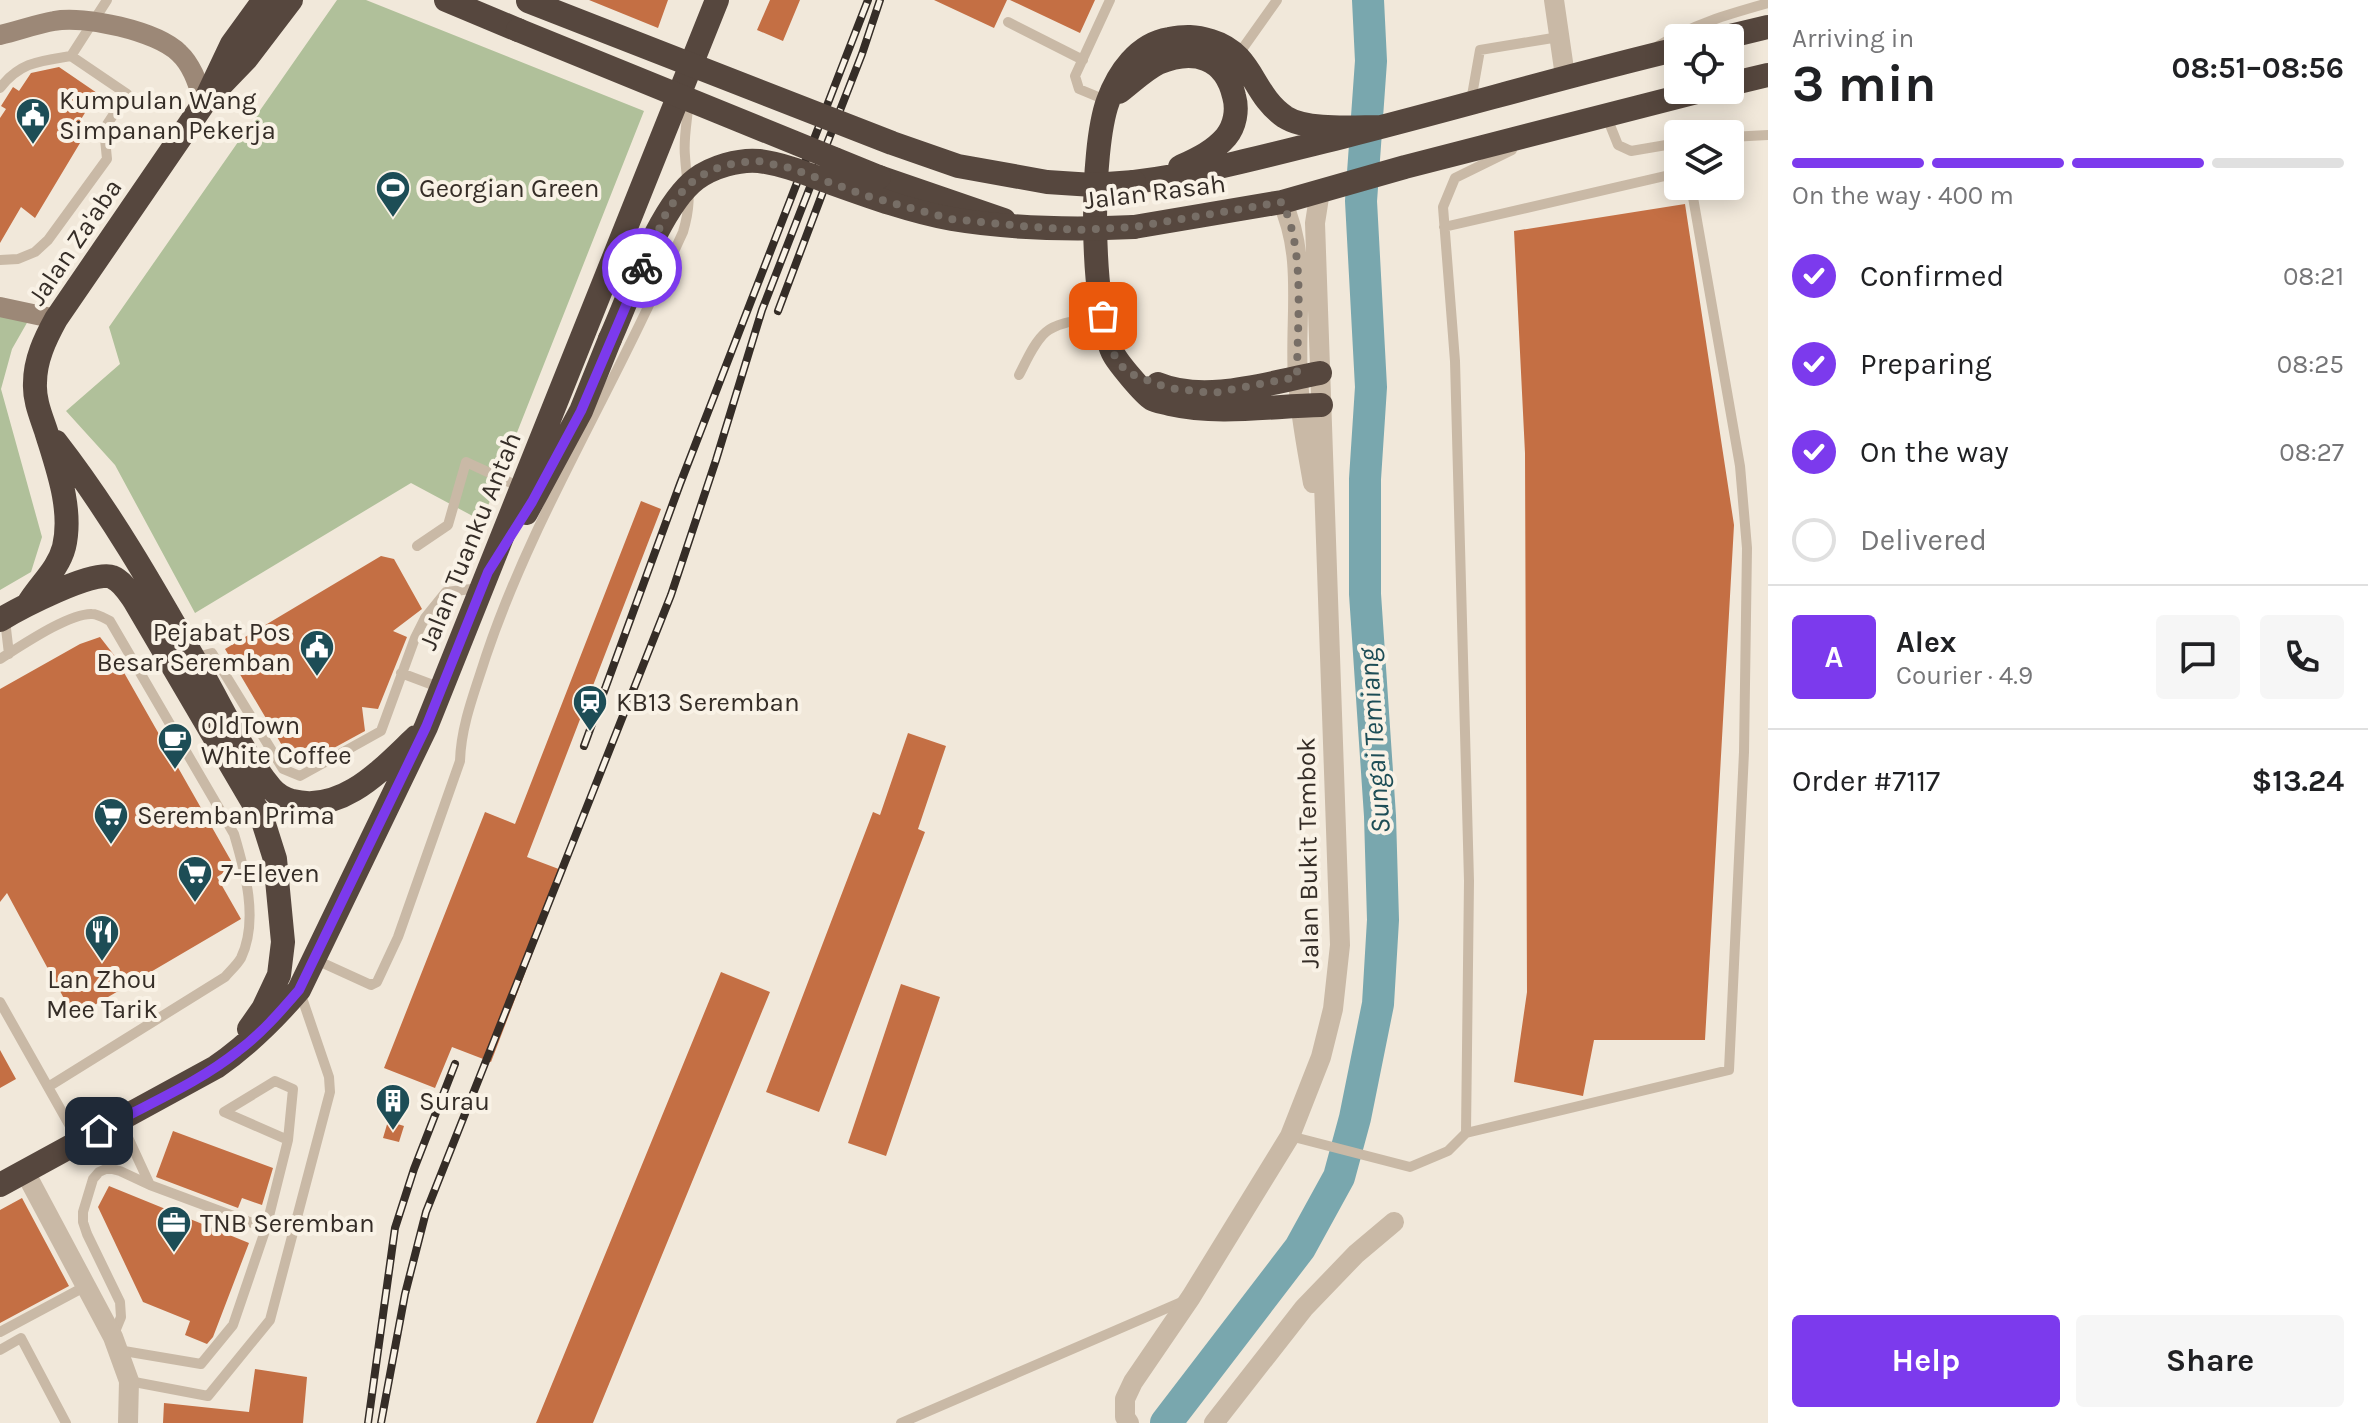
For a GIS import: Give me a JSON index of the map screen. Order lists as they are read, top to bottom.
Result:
{
  "streets": {
    "highway": ["Jalan Rasah", "Jalan Za'aba", "Jalan Tuanku Antah"],
    "street": ["Jalan Bukit Tembok"]
  },
  "crossings": [
    ["Jalan Rasah", "Jalan Bukit Tembok"]
  ],
  "water": ["Sungai Temiang"],
  "places": {
    "public building": ["Kumpulan Wang Simpanan Pekerja", "Pejabat Pos Besar Seremban"],
    "sports": ["Georgian Green"],
    "station": ["KB13 Seremban"],
    "cafe": ["OldTown White Coffee"],
    "supermarket": ["Seremban Prima", "7-Eleven"],
    "restaurant": ["Lan Zhou Mee Tarik"],
    "building": ["Surau"],
    "office": ["TNB Seremban"]
  },
  "page": {
    "heading": ["3 min", "Arriving in", "08:51–08:56"],
    "panel": [
      "Alex",
      "Courier · 4.9",
      "Order #7117",
      "$13.24"
    ],
    "bar": "On the way · 400 m",
    "list": [
      ["Confirmed", "08:21"],
      ["Preparing", "08:25"],
      ["On the way", "08:27"],
      "Delivered"
    ],
    "round": "A",
    "buttons": ["Help", "Share"]
  }
}
